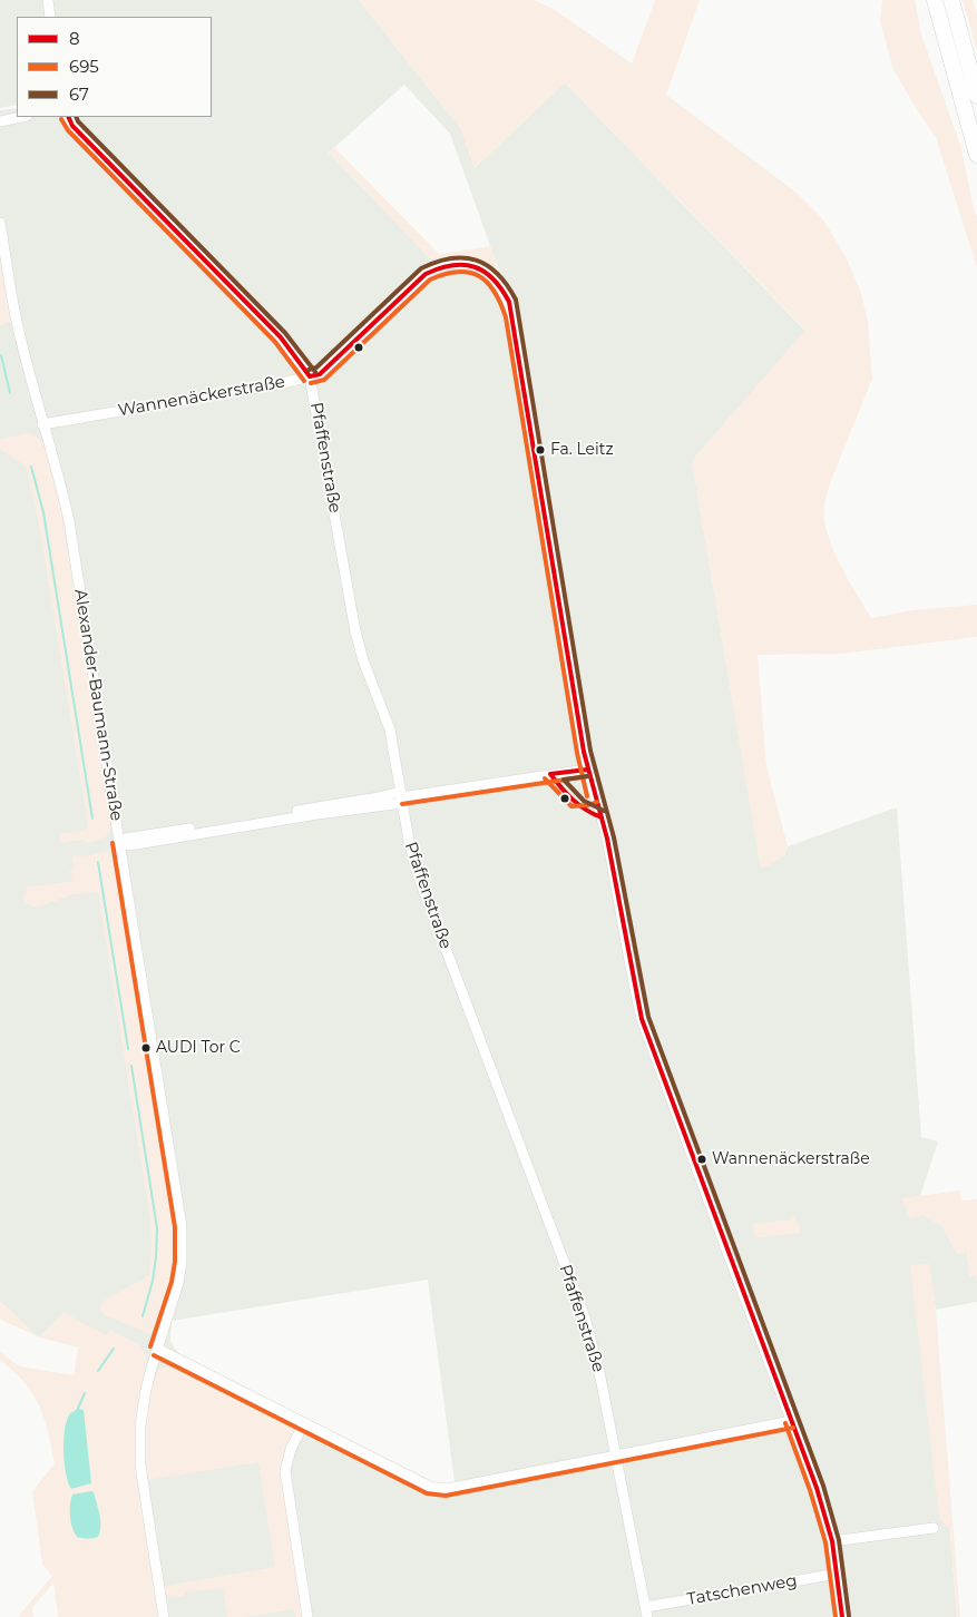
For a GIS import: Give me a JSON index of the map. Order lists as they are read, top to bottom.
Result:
{
  "streets": {
    "street": [
      "Wannenäckerstraße",
      "Pfaffenstraße",
      "Alexander-Baumann-Straße",
      "Tatschenweg"
    ]
  },
  "crossings": [
    ["Wannenäckerstraße", "Pfaffenstraße"],
    ["Wannenäckerstraße", "Alexander-Baumann-Straße"],
    ["Wannenäckerstraße", "Tatschenweg"],
    ["Pfaffenstraße", "Tatschenweg"]
  ],
  "places": ["Fa. Leitz", "AUDI Tor C", "Wannenäckerstraße"],
  "lines": ["transit line 8", "transit line 67", "transit line 695"],
  "legend": ["8", "695", "67"]
}
